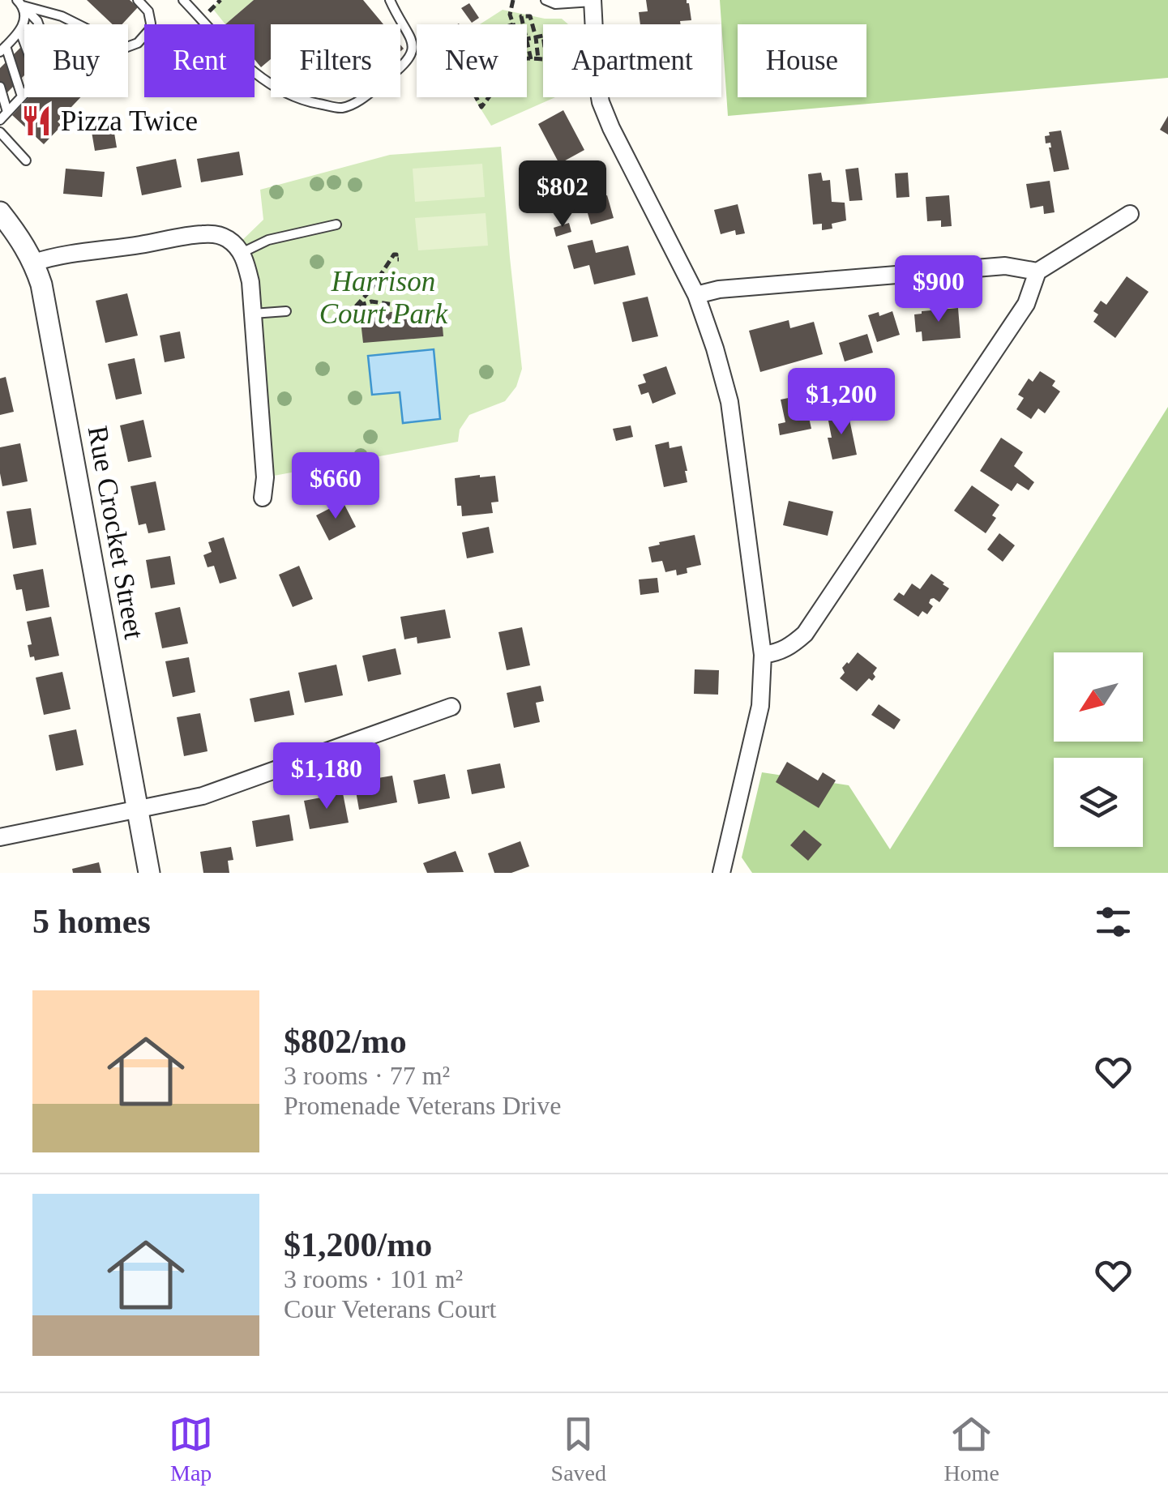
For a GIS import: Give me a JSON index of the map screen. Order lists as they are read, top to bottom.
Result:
{
  "streets": {
    "street": ["Rue Crocket Street"]
  },
  "parks": ["Harrison Court Park"],
  "places": {
    "restaurant": ["Pizza Twice"]
  },
  "north": "bottom left",
  "page": {
    "chip": [
      "Buy",
      "Rent",
      "Filters",
      "New",
      "Apartment",
      "House"
    ],
    "price": [
      "$802",
      "$900",
      "$1,200",
      "$660",
      "$1,180"
    ],
    "heading": "5 homes",
    "list": [
      {
        "name": "$802/mo",
        "note": "3 rooms · 77 m² · Promenade Veterans Drive"
      },
      {
        "name": "$1,200/mo",
        "note": "3 rooms · 101 m² · Cour Veterans Court"
      }
    ],
    "tabs": ["Map", "Saved", "Home"]
  }
}
